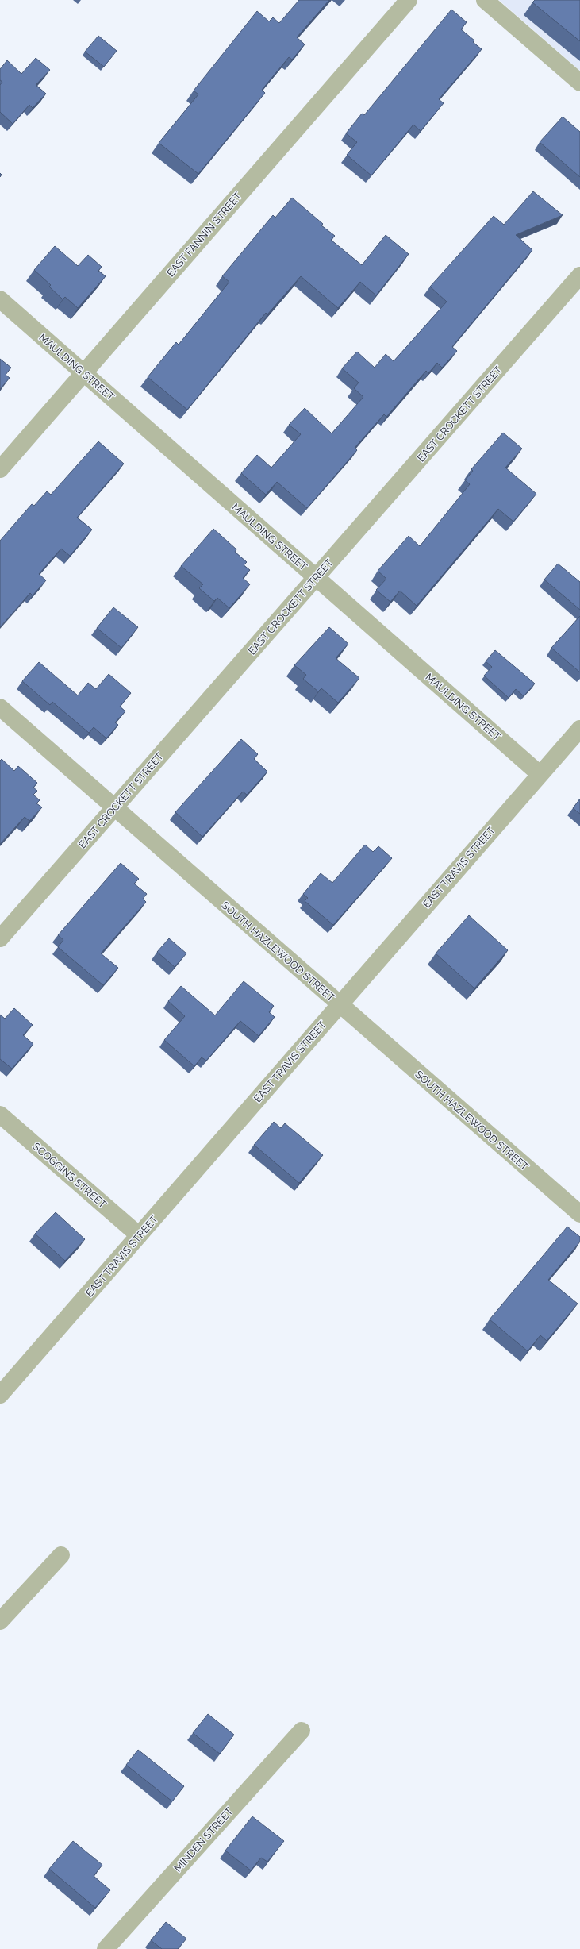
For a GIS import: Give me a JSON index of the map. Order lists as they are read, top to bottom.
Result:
{
  "streets": {
    "street": [
      "EAST FANNIN STREET",
      "MAULDING STREET",
      "EAST CROCKETT STREET",
      "EAST TRAVIS STREET",
      "SOUTH HAZLEWOOD STREET",
      "SCOGGINS STREET",
      "MINDEN STREET"
    ]
  },
  "crossings": [
    ["EAST FANNIN STREET", "MAULDING STREET"],
    ["MAULDING STREET", "EAST CROCKETT STREET"],
    ["MAULDING STREET", "EAST TRAVIS STREET"],
    ["EAST CROCKETT STREET", "SOUTH HAZLEWOOD STREET"],
    ["EAST TRAVIS STREET", "SOUTH HAZLEWOOD STREET"],
    ["EAST TRAVIS STREET", "SCOGGINS STREET"]
  ]
}
